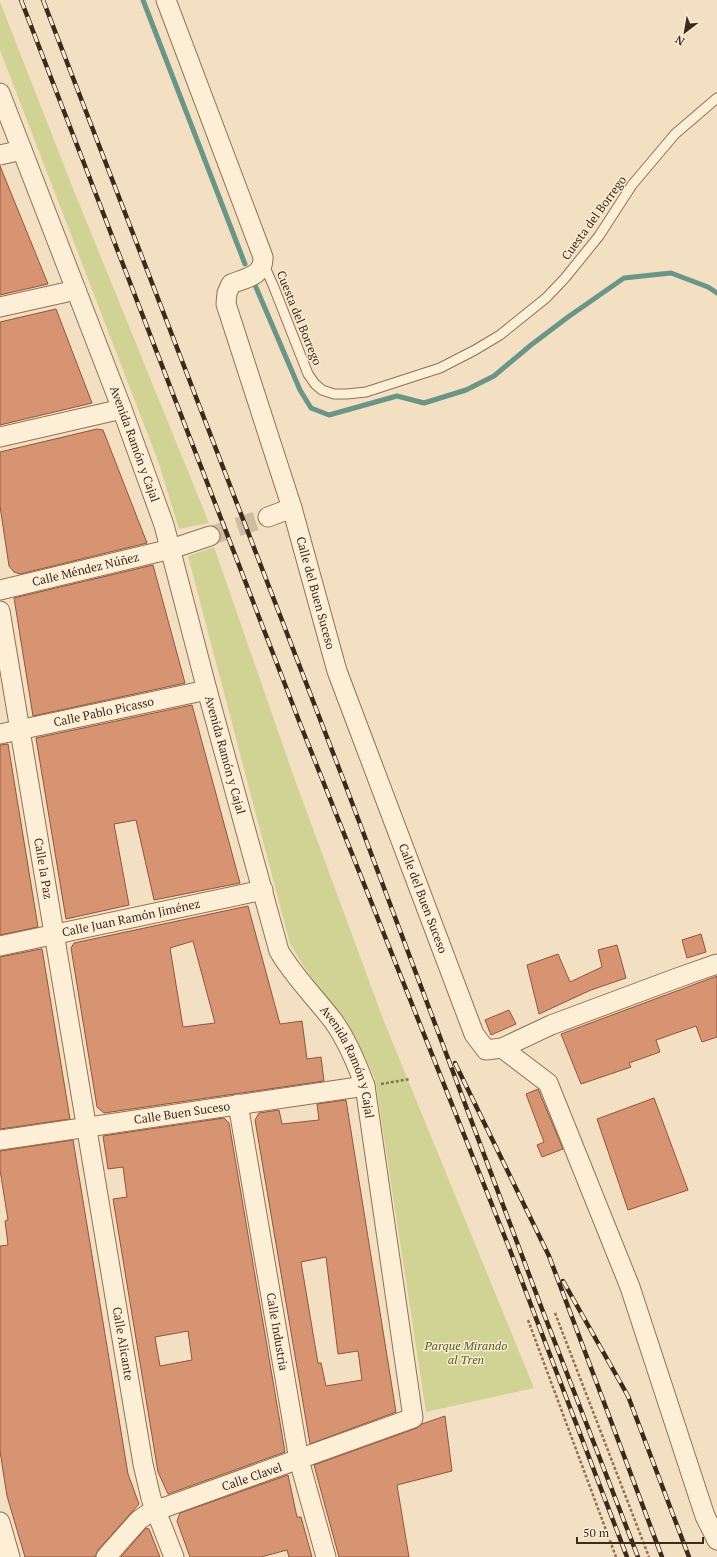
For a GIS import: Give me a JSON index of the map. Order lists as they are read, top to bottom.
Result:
{
  "streets": {
    "street": [
      "Avenida Ramón y Cajal",
      "Calle Méndez Núñez",
      "Calle del Buen Suceso",
      "Calle Pablo Picasso",
      "Calle la Paz",
      "Calle Juan Ramón Jiménez",
      "Calle Buen Suceso",
      "Calle Industria",
      "Calle Alicante",
      "Calle Clavel"
    ],
    "lane": ["Cuesta del Borrego"]
  },
  "crossings": [
    ["Avenida Ramón y Cajal", "Calle Méndez Núñez"],
    ["Avenida Ramón y Cajal", "Calle Pablo Picasso"],
    ["Avenida Ramón y Cajal", "Calle Juan Ramón Jiménez"],
    ["Avenida Ramón y Cajal", "Calle Buen Suceso"],
    ["Avenida Ramón y Cajal", "Calle Clavel"],
    ["Calle Pablo Picasso", "Calle la Paz"],
    ["Calle la Paz", "Calle Juan Ramón Jiménez"],
    ["Calle la Paz", "Calle Buen Suceso"],
    ["Calle la Paz", "Calle Alicante"],
    ["Calle Buen Suceso", "Calle Industria"],
    ["Calle Buen Suceso", "Calle Alicante"],
    ["Calle Industria", "Calle Clavel"],
    ["Calle Alicante", "Calle Clavel"]
  ],
  "parks": ["Parque Mirando al Tren"],
  "scale_bar": "50 m",
  "north": "bottom left"
}
